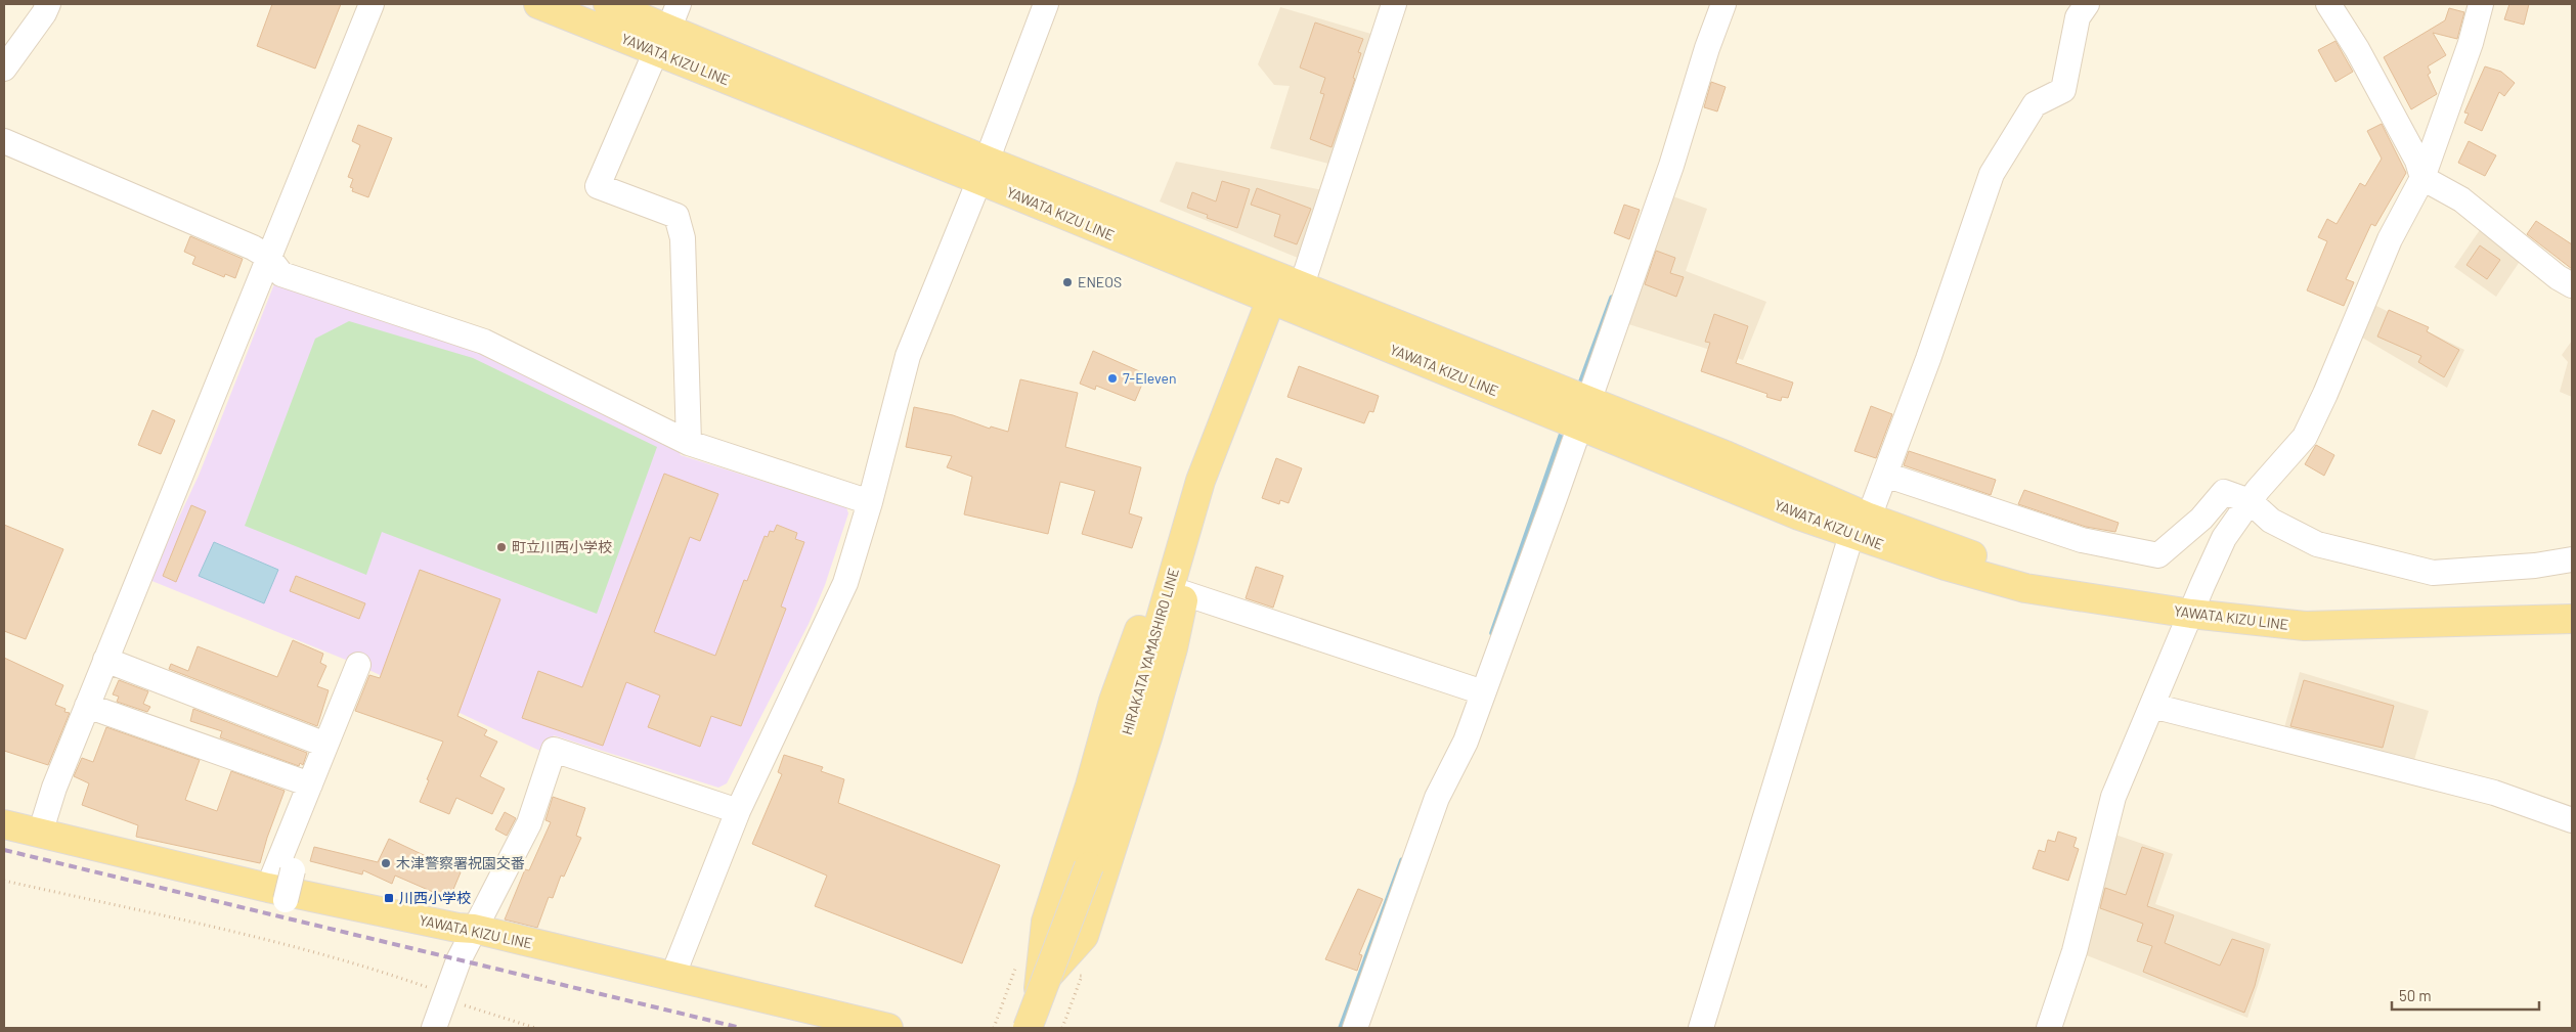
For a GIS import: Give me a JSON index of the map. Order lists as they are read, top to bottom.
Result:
{
  "streets": {
    "main road": ["YAWATA KIZU LINE", "HIRAKATA YAMASHIRO LINE"]
  },
  "crossings": [
    ["YAWATA KIZU LINE", "HIRAKATA YAMASHIRO LINE"]
  ],
  "places": {
    "other": [
      "ENEOS",
      "7-Eleven",
      "町立川西小学校",
      "木津警察署祝園交番"
    ],
    "transit": ["川西小学校"]
  },
  "scale_bar": "50 m"
}
